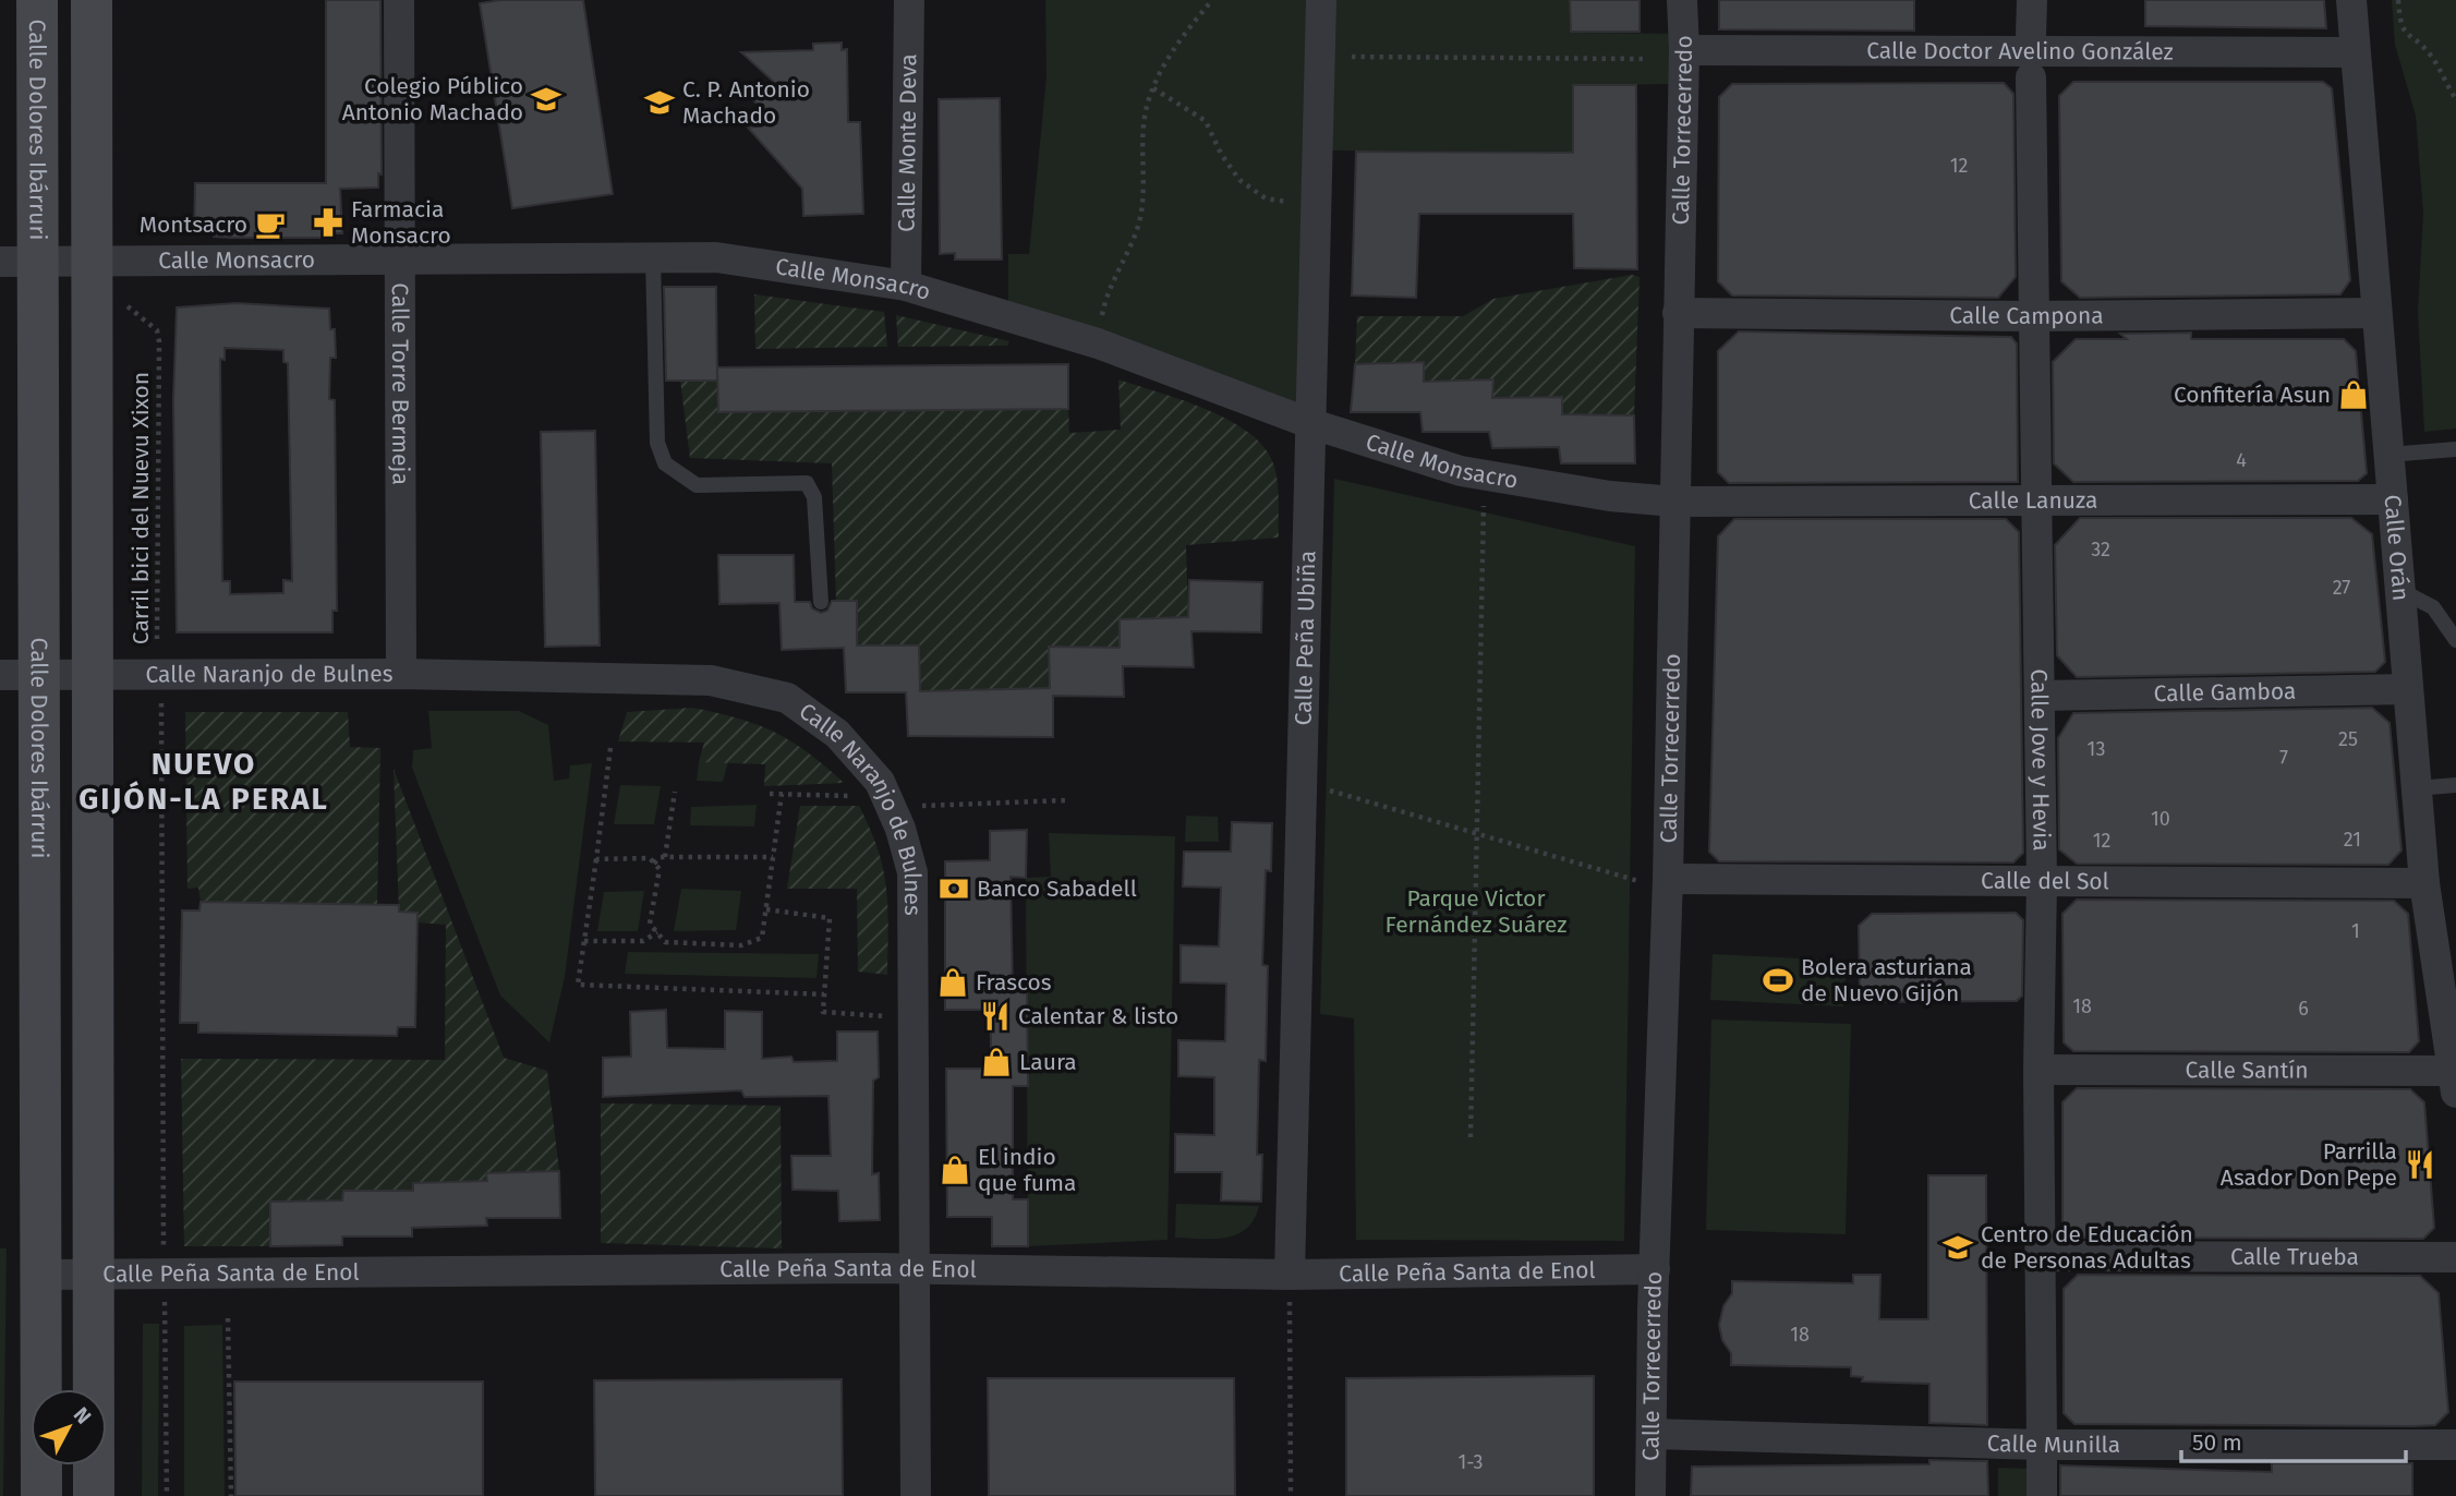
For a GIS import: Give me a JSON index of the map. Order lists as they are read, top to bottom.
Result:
{
  "streets": {
    "street": [
      "Calle Doctor Avelino González",
      "Calle Dolores Ibárruri",
      "Calle Torrecerredo",
      "Calle Monte Deva",
      "Calle Monsacro",
      "Calle Campona",
      "Calle Torre Bermeja",
      "Calle Lanuza",
      "Calle Orán",
      "Calle Peña Ubiña",
      "Calle Naranjo de Bulnes",
      "Calle Gamboa",
      "Calle Jove y Hevia",
      "Calle del Sol",
      "Calle Santín",
      "Calle Trueba",
      "Calle Peña Santa de Enol",
      "Calle Munilla"
    ],
    "path": ["Carril bici del Nuevu Xixon"]
  },
  "crossings": [
    ["Calle Doctor Avelino González", "Calle Torrecerredo"],
    ["Calle Doctor Avelino González", "Calle Orán"],
    ["Calle Dolores Ibárruri", "Calle Monsacro"],
    ["Calle Dolores Ibárruri", "Calle Naranjo de Bulnes"],
    ["Calle Dolores Ibárruri", "Calle Peña Santa de Enol"],
    ["Calle Torrecerredo", "Calle Monsacro"],
    ["Calle Torrecerredo", "Calle Campona"],
    ["Calle Torrecerredo", "Calle Lanuza"],
    ["Calle Torrecerredo", "Calle del Sol"],
    ["Calle Torrecerredo", "Calle Peña Santa de Enol"],
    ["Calle Torrecerredo", "Calle Munilla"],
    ["Calle Monte Deva", "Calle Monsacro"],
    ["Calle Monsacro", "Calle Torre Bermeja"],
    ["Calle Monsacro", "Calle Lanuza"],
    ["Calle Monsacro", "Carril bici del Nuevu Xixon"],
    ["Calle Monsacro", "Calle Peña Ubiña"],
    ["Calle Campona", "Calle Orán"],
    ["Calle Campona", "Calle Jove y Hevia"],
    ["Calle Torre Bermeja", "Calle Naranjo de Bulnes"],
    ["Calle Lanuza", "Calle Orán"],
    ["Calle Lanuza", "Calle Jove y Hevia"],
    ["Carril bici del Nuevu Xixon", "Calle Naranjo de Bulnes"],
    ["Carril bici del Nuevu Xixon", "Calle Peña Santa de Enol"],
    ["Calle Orán", "Calle Gamboa"],
    ["Calle Orán", "Calle del Sol"],
    ["Calle Orán", "Calle Santín"],
    ["Calle Peña Ubiña", "Calle Peña Santa de Enol"],
    ["Calle Naranjo de Bulnes", "Calle Peña Santa de Enol"],
    ["Calle Gamboa", "Calle Jove y Hevia"],
    ["Calle Jove y Hevia", "Calle del Sol"],
    ["Calle Jove y Hevia", "Calle Santín"],
    ["Calle Jove y Hevia", "Calle Trueba"],
    ["Calle Jove y Hevia", "Calle Munilla"]
  ],
  "districts": ["NUEVO GIJÓN-LA PERAL"],
  "parks": ["Parque Victor Fernández Suárez"],
  "places": {
    "school or university": ["Colegio Público Antonio Machado", "C. P. Antonio Machado", "Centro de Educación de Personas Adultas"],
    "pharmacy": ["Farmacia Monsacro"],
    "cafe": ["Montsacro"],
    "shop": [
      "Confitería Asun",
      "Frascos",
      "Laura",
      "El indio que fuma"
    ],
    "bank": ["Banco Sabadell"],
    "sports": ["Bolera asturiana de Nuevo Gijón"],
    "restaurant": ["Calentar & listo", "Parrilla Asador Don Pepe"]
  },
  "house_numbers": [
    "12",
    "4",
    "32",
    "27",
    "25",
    "13",
    "7",
    "10",
    "21",
    "12",
    "1",
    "18",
    "6",
    "18",
    "1-3"
  ],
  "scale_bar": "50 m",
  "north": "top right"
}
